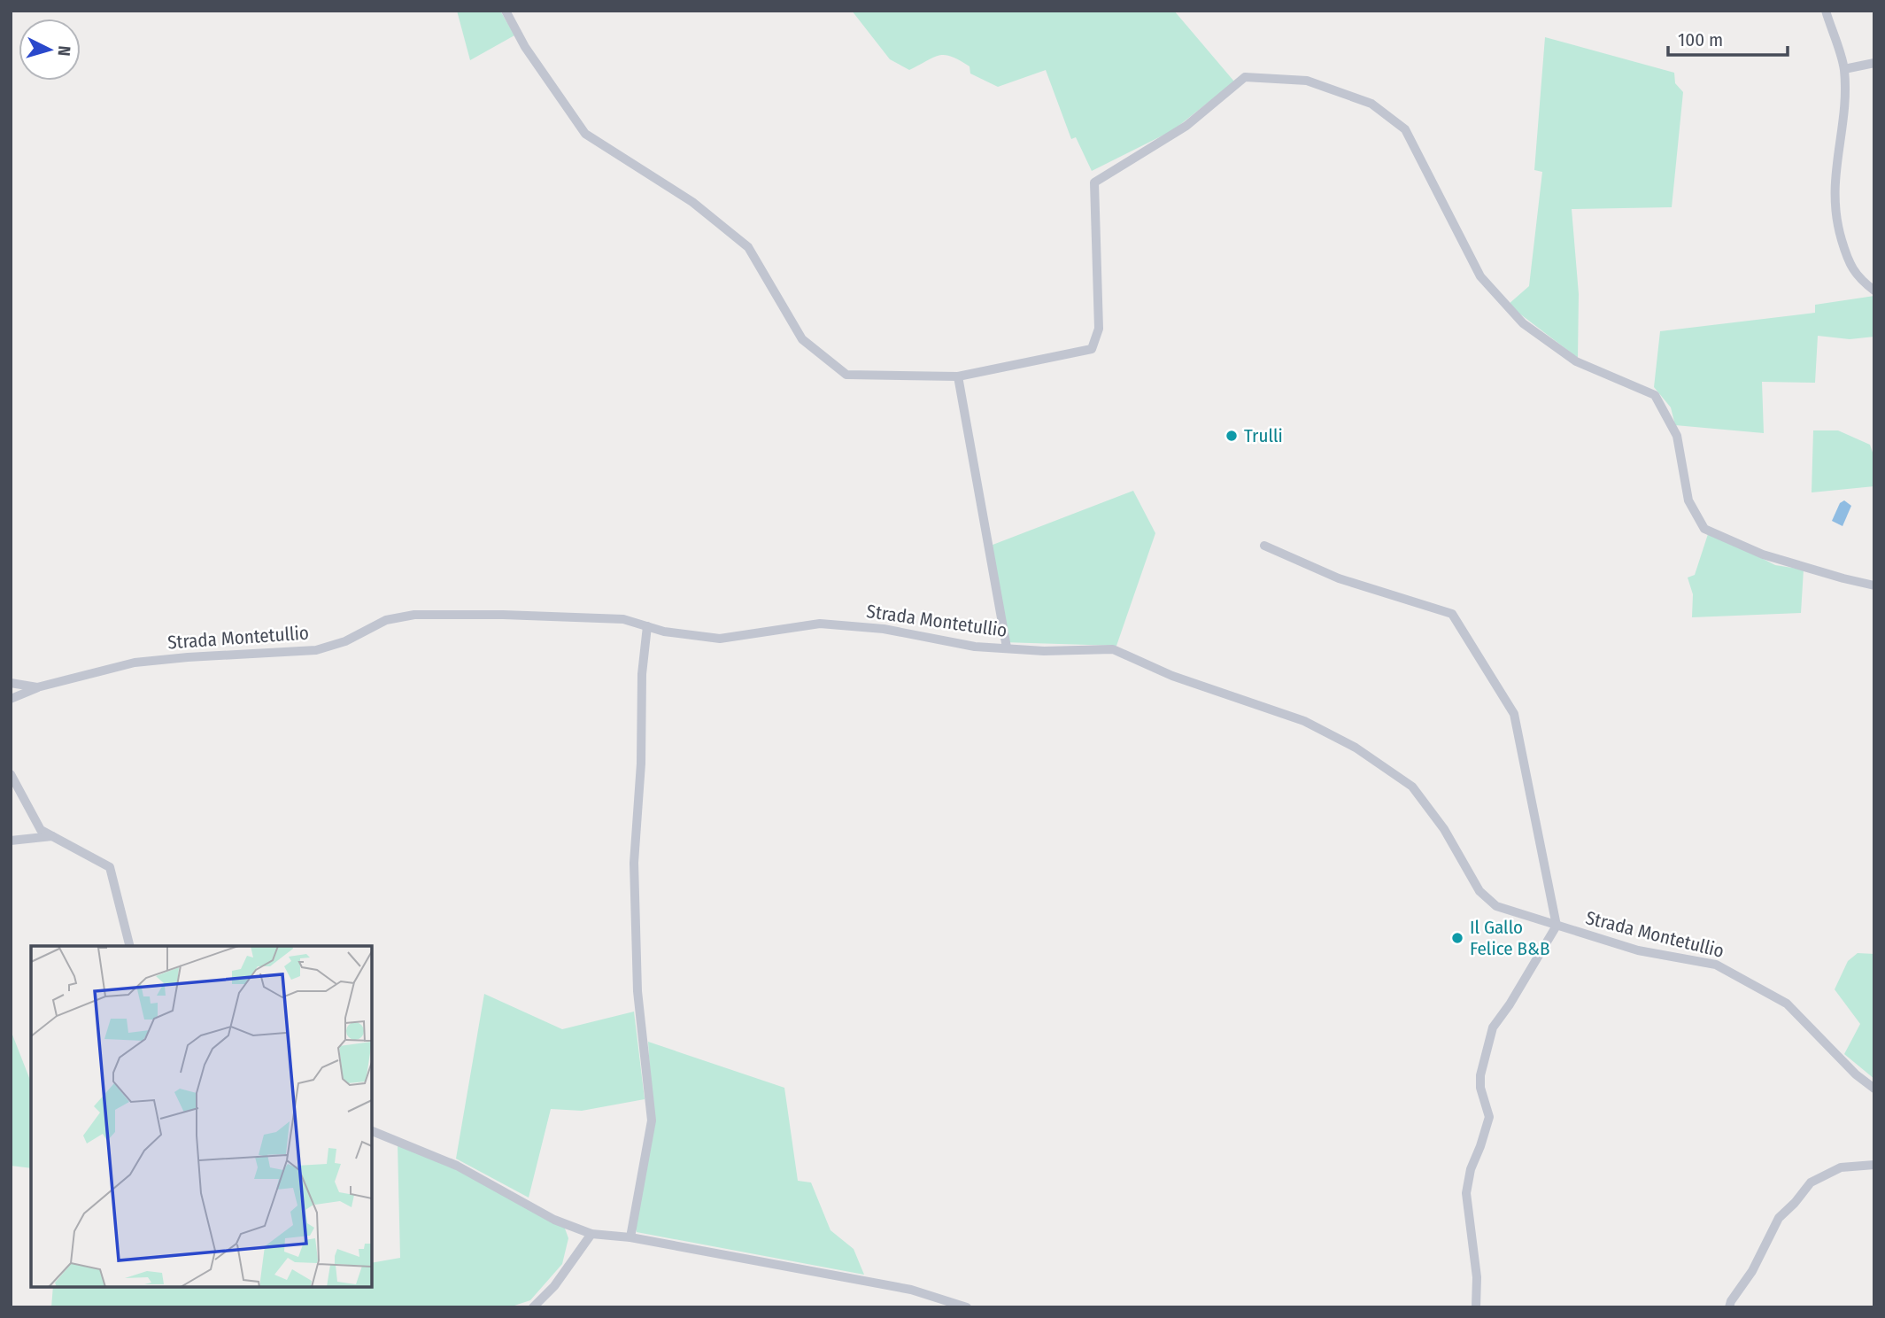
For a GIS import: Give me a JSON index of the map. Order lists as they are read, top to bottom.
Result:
{
  "streets": {
    "street": ["Strada Montetullio"]
  },
  "places": ["Trulli", "Il Gallo Felice B&B"],
  "scale_bar": "100 m",
  "north": "right"
}
